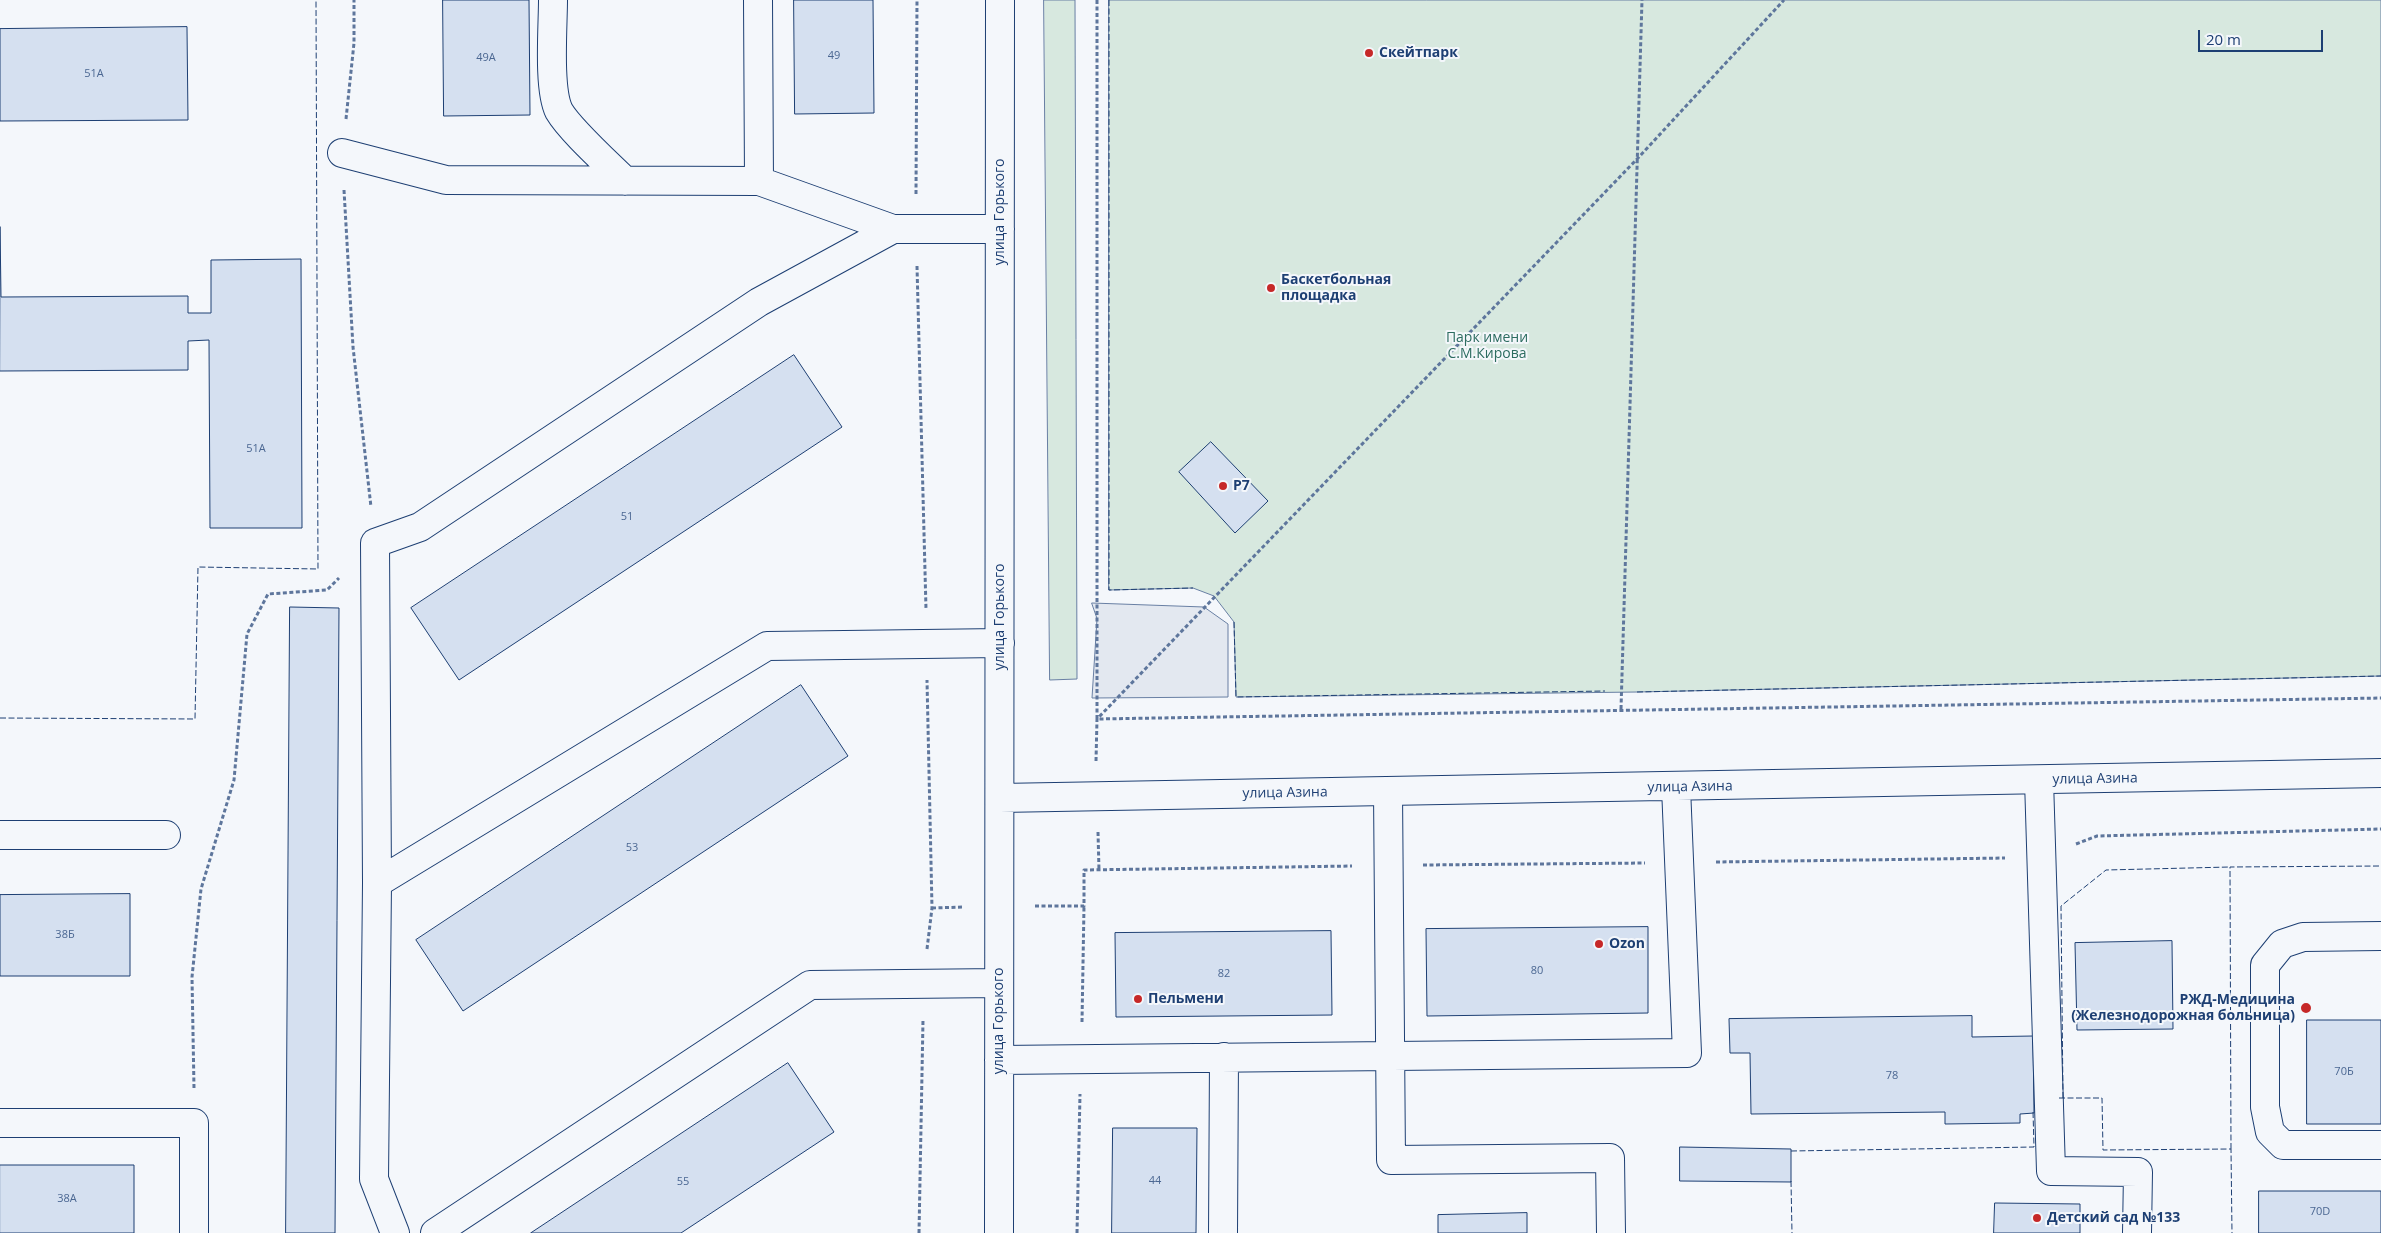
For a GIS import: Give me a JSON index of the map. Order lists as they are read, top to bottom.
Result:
{
  "streets": {
    "street": ["улица Горького", "улица Азина"]
  },
  "crossings": [
    ["улица Горького", "улица Азина"]
  ],
  "parks": ["Парк имени С.М.Кирова"],
  "places": [
    "Скейтпарк",
    "Баскетбольная площадка",
    "Р7",
    "Ozon",
    "Пельмени",
    "РЖД-Медицина (Железнодорожная больница)",
    "Детский сад №133"
  ],
  "house_numbers": [
    "49",
    "49А",
    "51А",
    "51А",
    "51",
    "53",
    "38Б",
    "80",
    "82",
    "70Б",
    "78",
    "44",
    "55",
    "38А",
    "70D"
  ],
  "scale_bar": "20 m"
}
